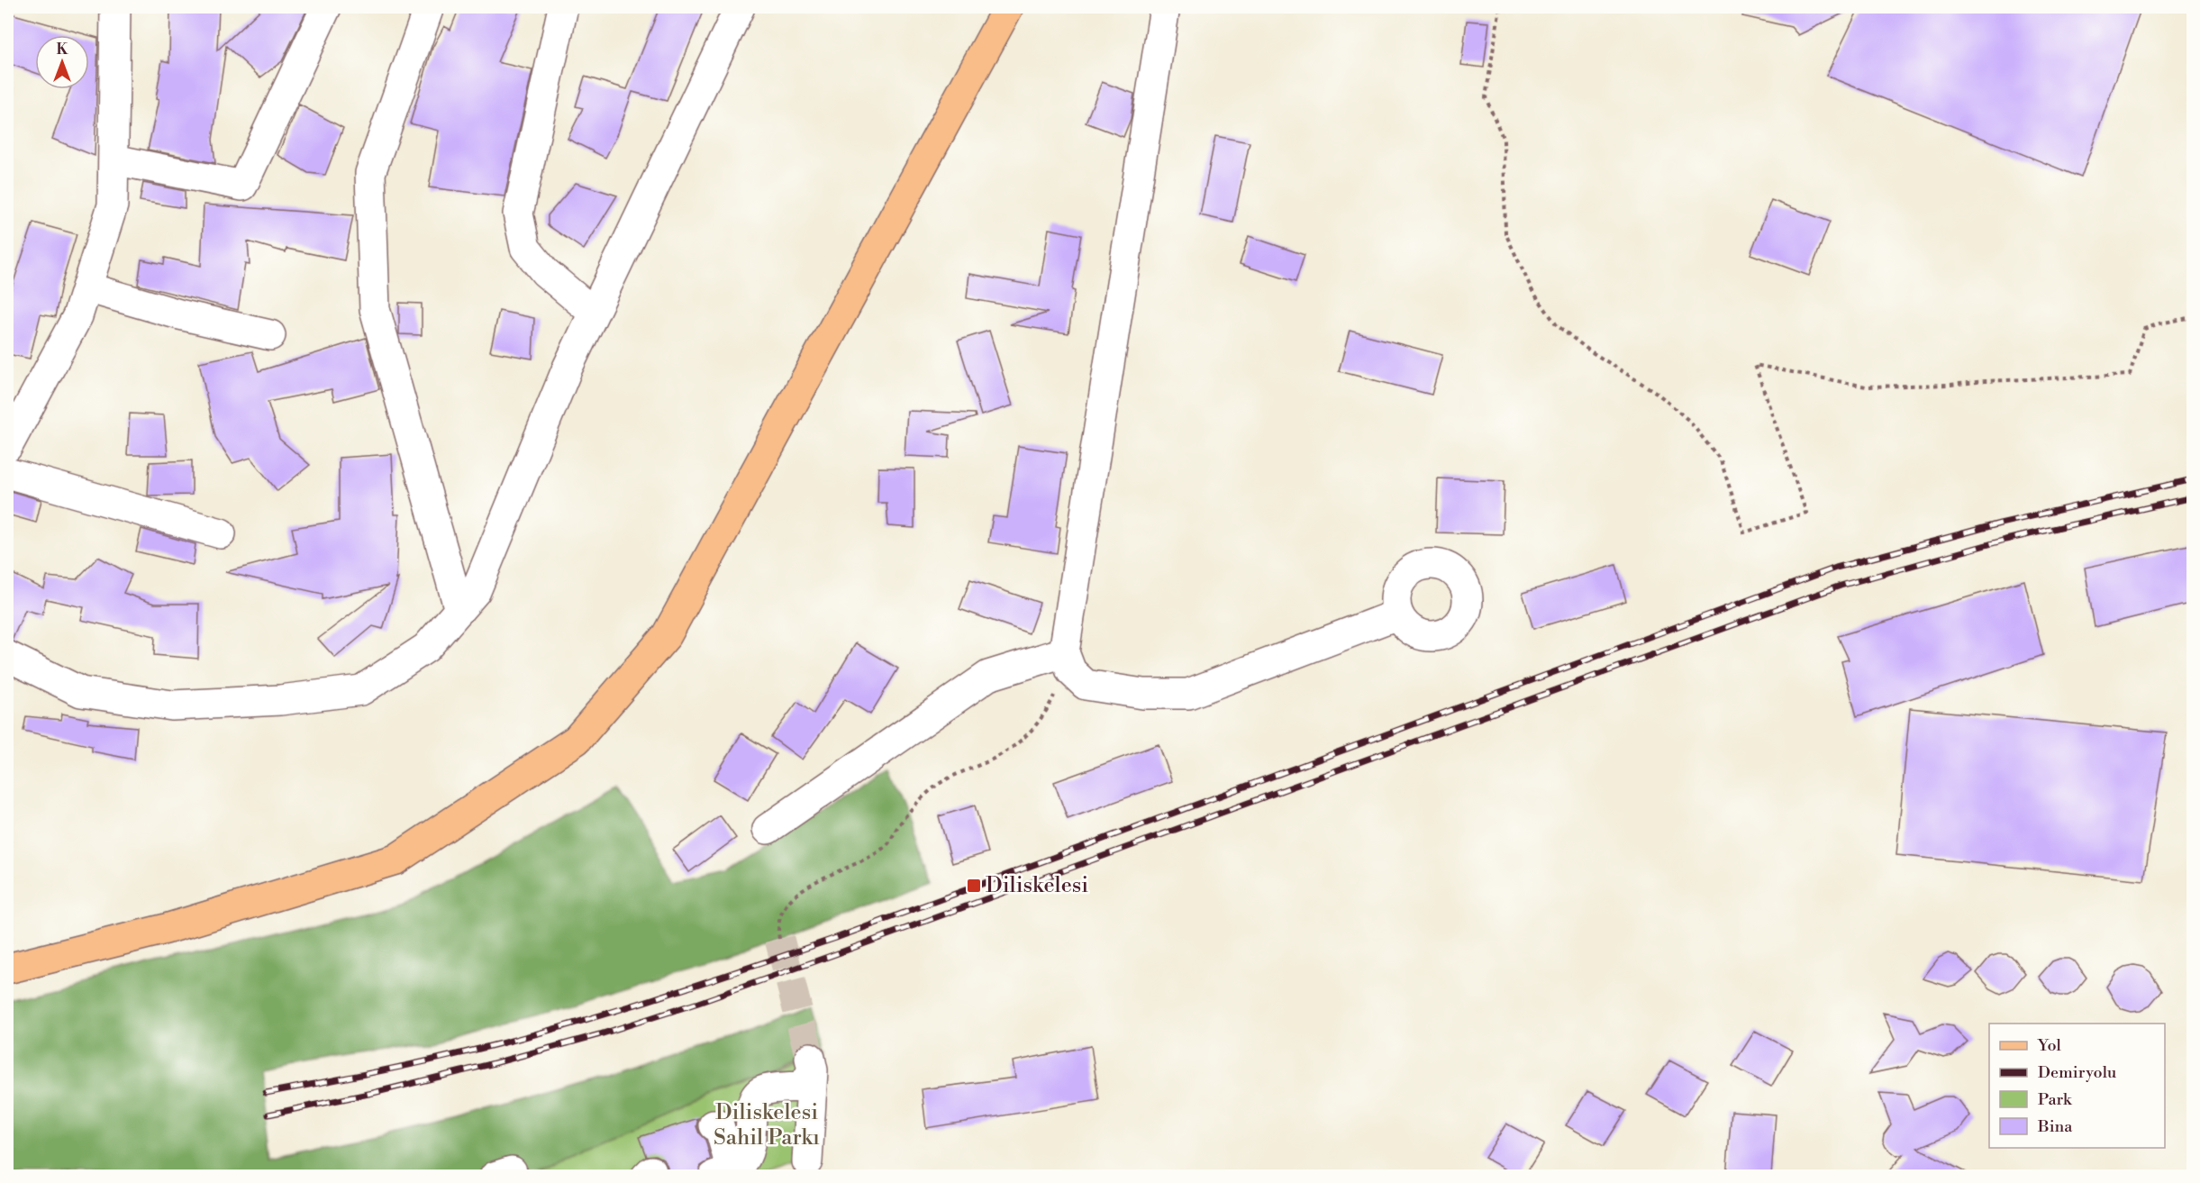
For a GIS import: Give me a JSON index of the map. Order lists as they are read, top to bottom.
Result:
{
  "parks": ["Diliskelesi Sahil Parkı"],
  "places": {
    "transit": ["Diliskelesi"]
  },
  "legend": [
    "Yol",
    "Demiryolu",
    "Park",
    "Bina"
  ],
  "north": "top"
}
